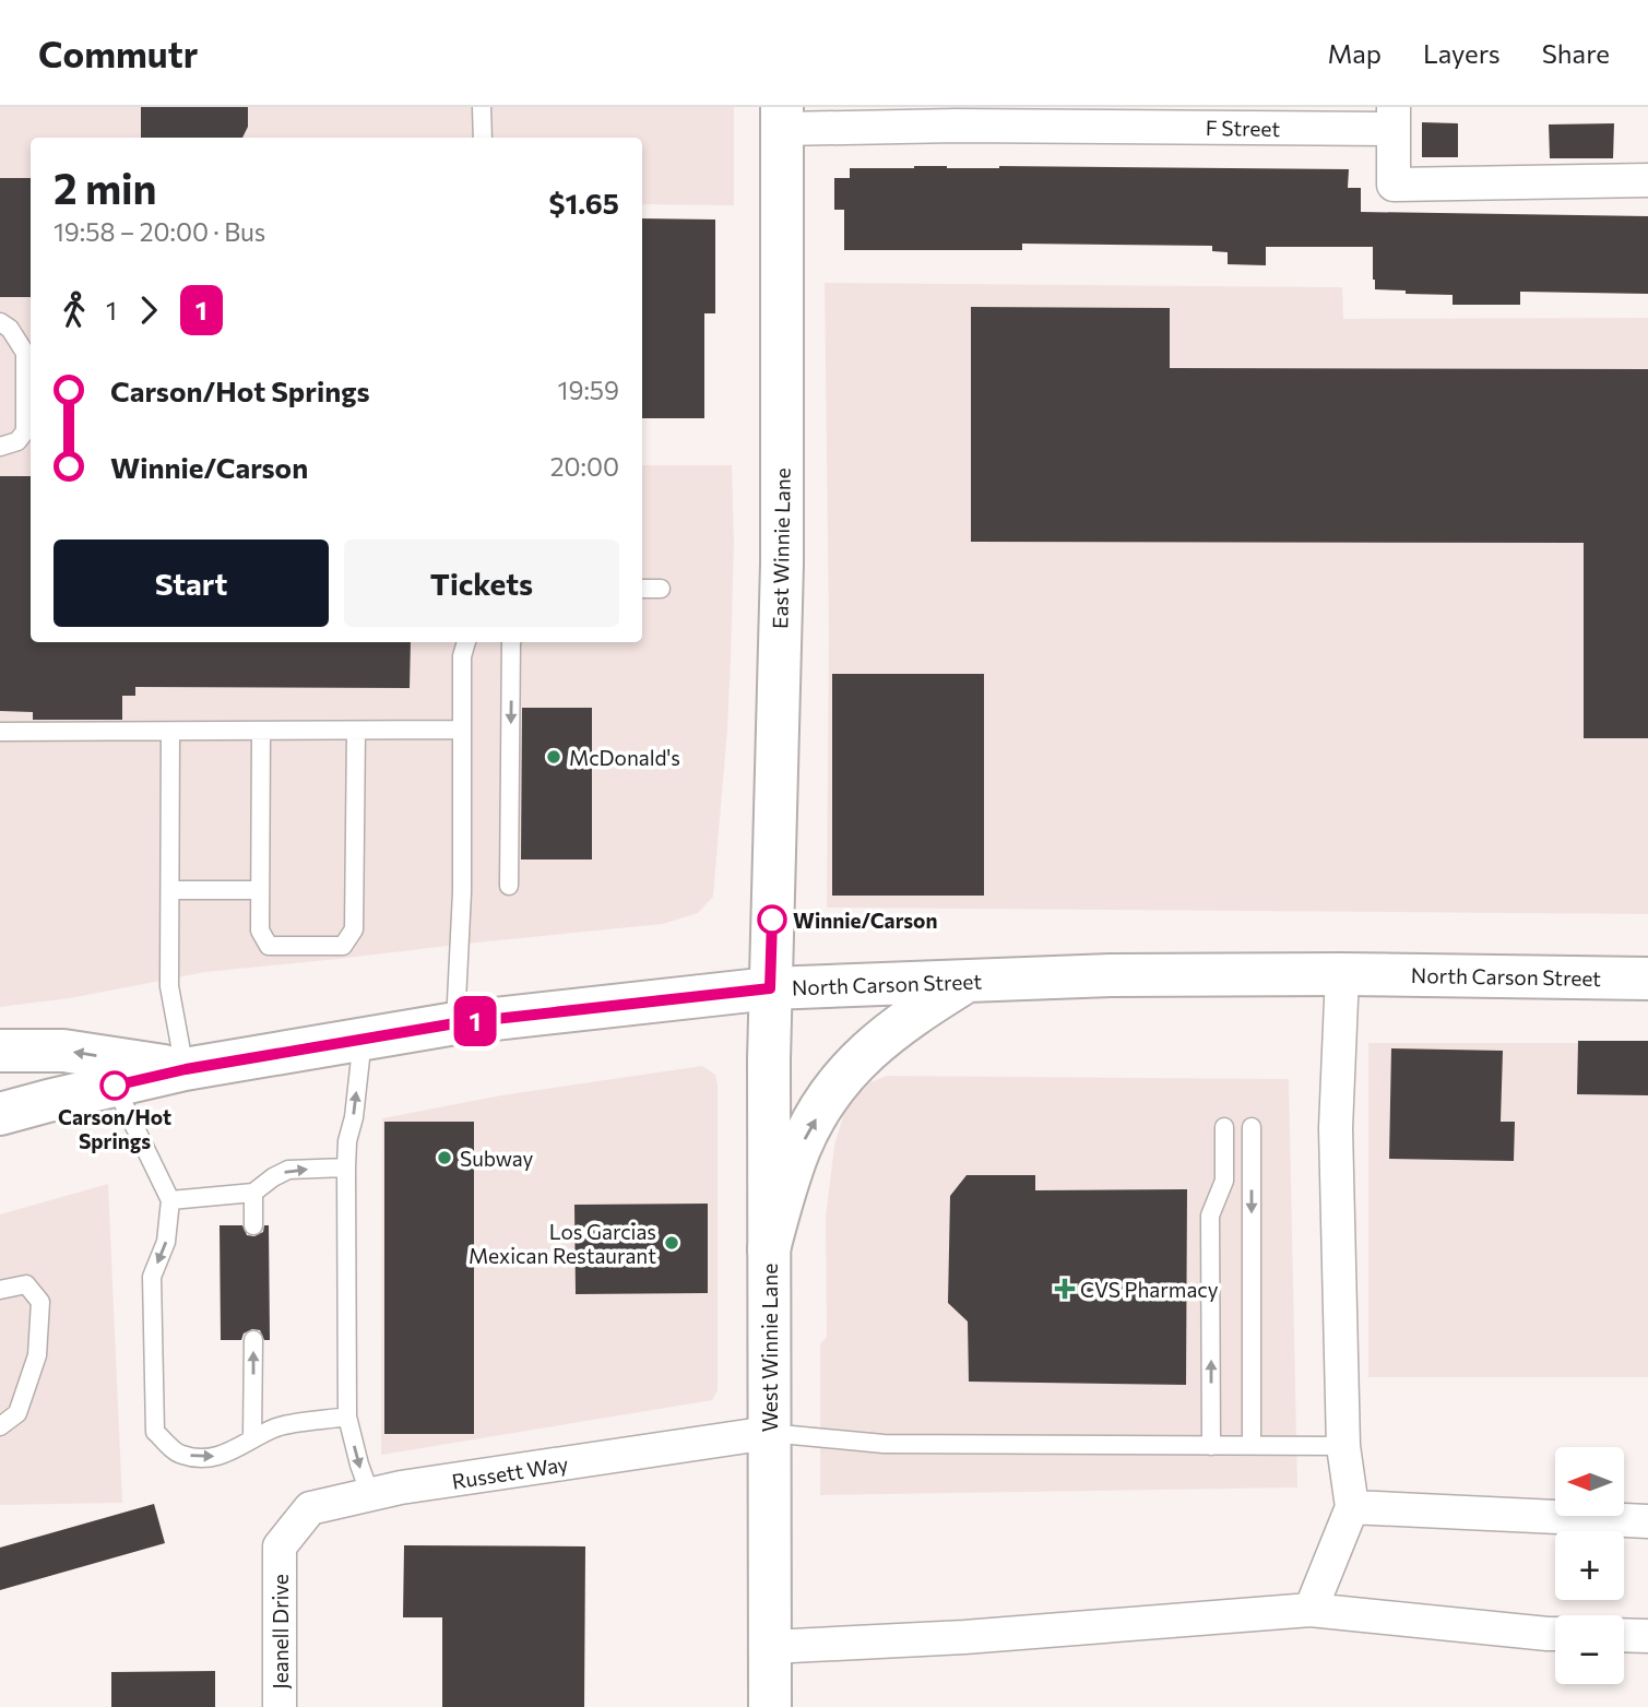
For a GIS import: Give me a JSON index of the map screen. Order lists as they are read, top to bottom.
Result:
{
  "streets": {
    "main road": ["East Winnie Lane", "North Carson Street", "West Winnie Lane"],
    "street": ["F Street", "Russett Way", "Jeanell Drive"]
  },
  "crossings": [
    ["F Street", "East Winnie Lane"],
    ["East Winnie Lane", "North Carson Street"],
    ["East Winnie Lane", "West Winnie Lane"],
    ["North Carson Street", "West Winnie Lane"],
    ["West Winnie Lane", "Russett Way"],
    ["Russett Way", "Jeanell Drive"]
  ],
  "places": {
    "other": [
      "McDonald's",
      "Winnie/Carson",
      "Carson/Hot Springs",
      "Subway",
      "Los Garcias Mexican Restaurant"
    ],
    "health": ["CVS Pharmacy"]
  },
  "lines": ["bus line 1"],
  "north": "left",
  "page": {
    "header": "Commutr",
    "nav": ["Map", "Layers", "Share"],
    "on_map": "1",
    "heading": ["2 min", "19:58 – 20:00 · Bus", "$1.65"],
    "legs": ["1", "1"],
    "list": [
      {
        "name": "Carson/Hot Springs",
        "value": "19:59"
      },
      {
        "name": "Winnie/Carson",
        "value": "20:00"
      }
    ],
    "buttons": ["Start", "Tickets"],
    "map_buttons": ["+", "−"]
  }
}
